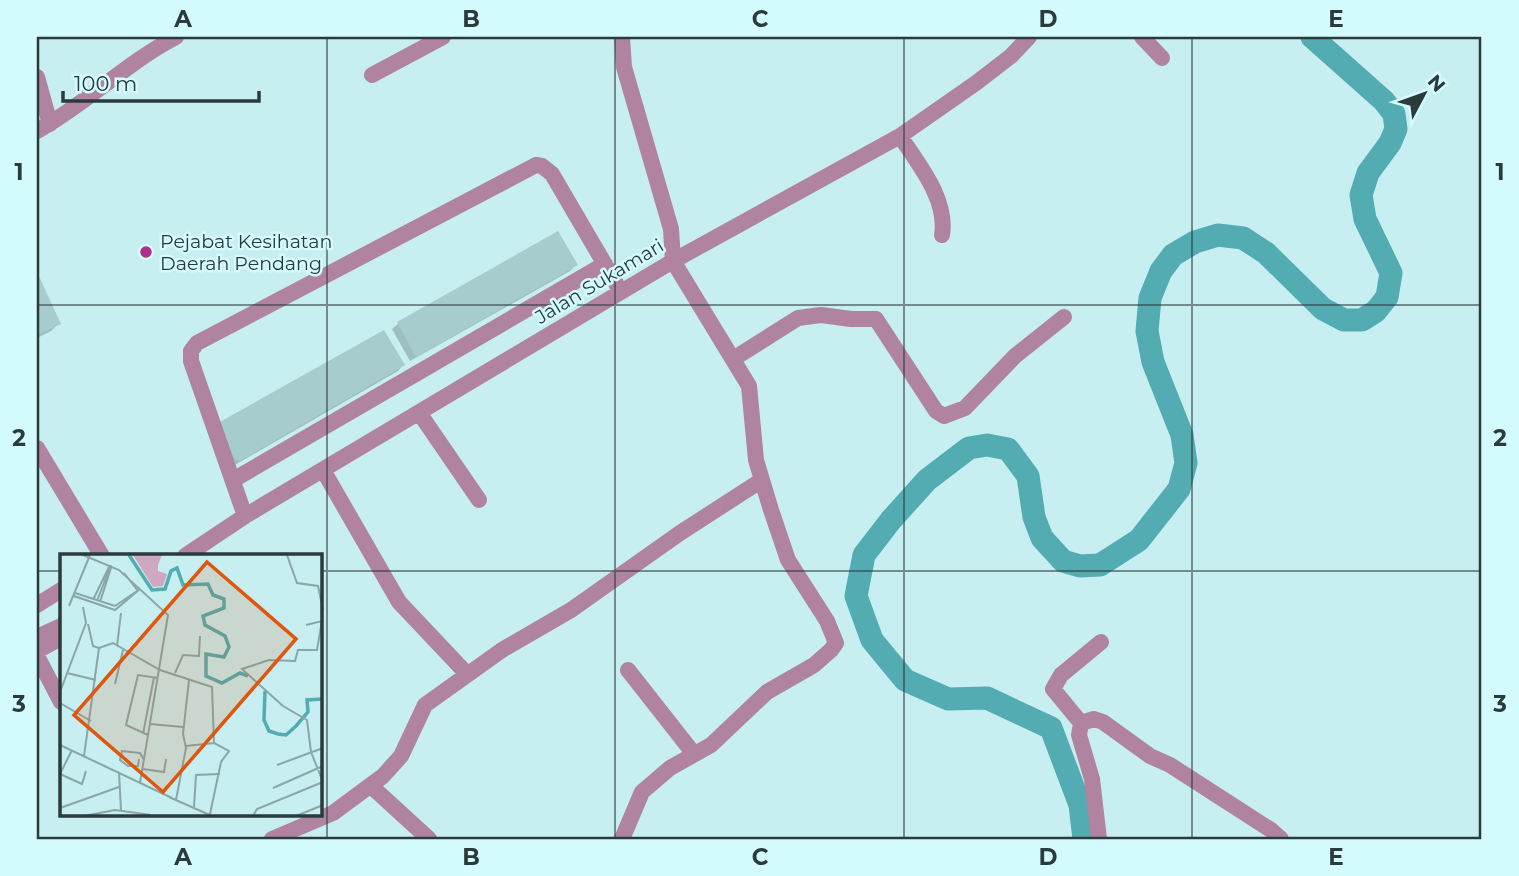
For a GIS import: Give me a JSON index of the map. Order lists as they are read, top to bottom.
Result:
{
  "streets": {
    "street": ["Jalan Sukamari"]
  },
  "places": ["Pejabat Kesihatan Daerah Pendang"],
  "scale_bar": "100 m",
  "north": "top right",
  "grid": {
    "columns": [
      "A",
      "B",
      "C",
      "D",
      "E"
    ],
    "rows": ["1", "2", "3"]
  }
}
